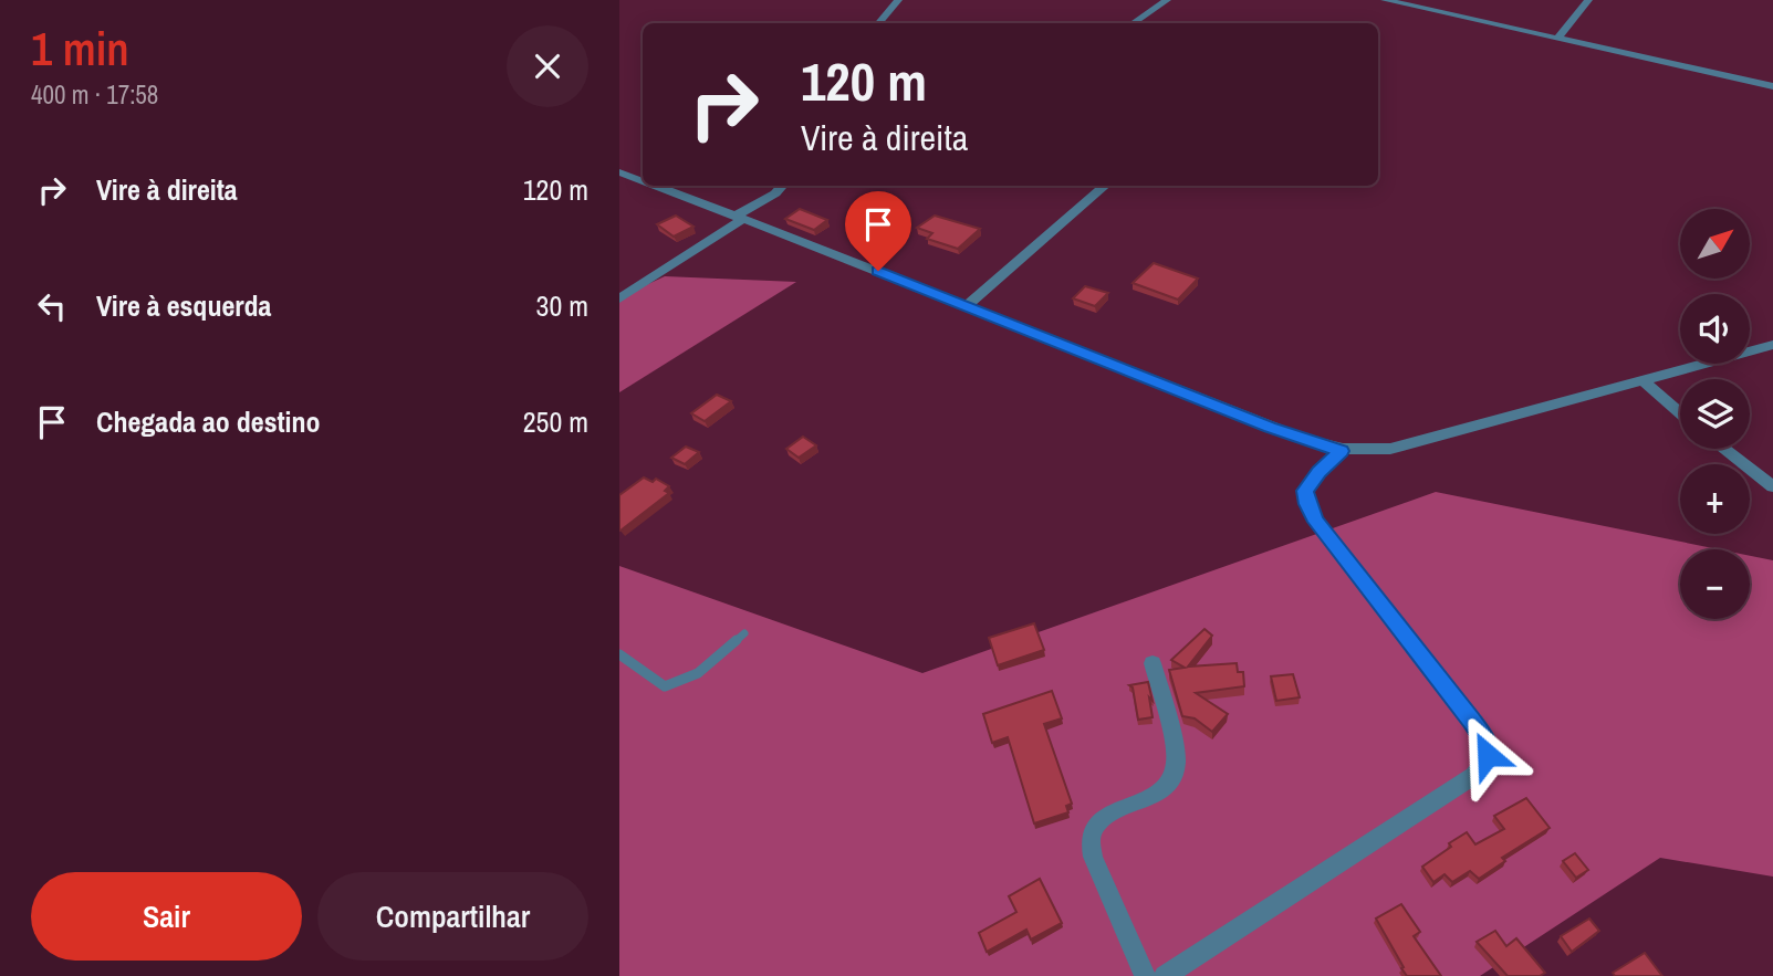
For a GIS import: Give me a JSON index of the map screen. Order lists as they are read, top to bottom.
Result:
{
  "north": "top right",
  "page": {
    "heading": ["1 min", "400 m · 17:58"],
    "turn": ["120 m", "Vire à direita"],
    "list": [
      {
        "name": "Vire à direita",
        "value": "120 m"
      },
      {
        "name": "Vire à esquerda",
        "value": "30 m"
      },
      {
        "name": "Chegada ao destino",
        "value": "250 m"
      }
    ],
    "map_buttons": ["+", "−"],
    "buttons": ["Sair", "Compartilhar"]
  }
}
